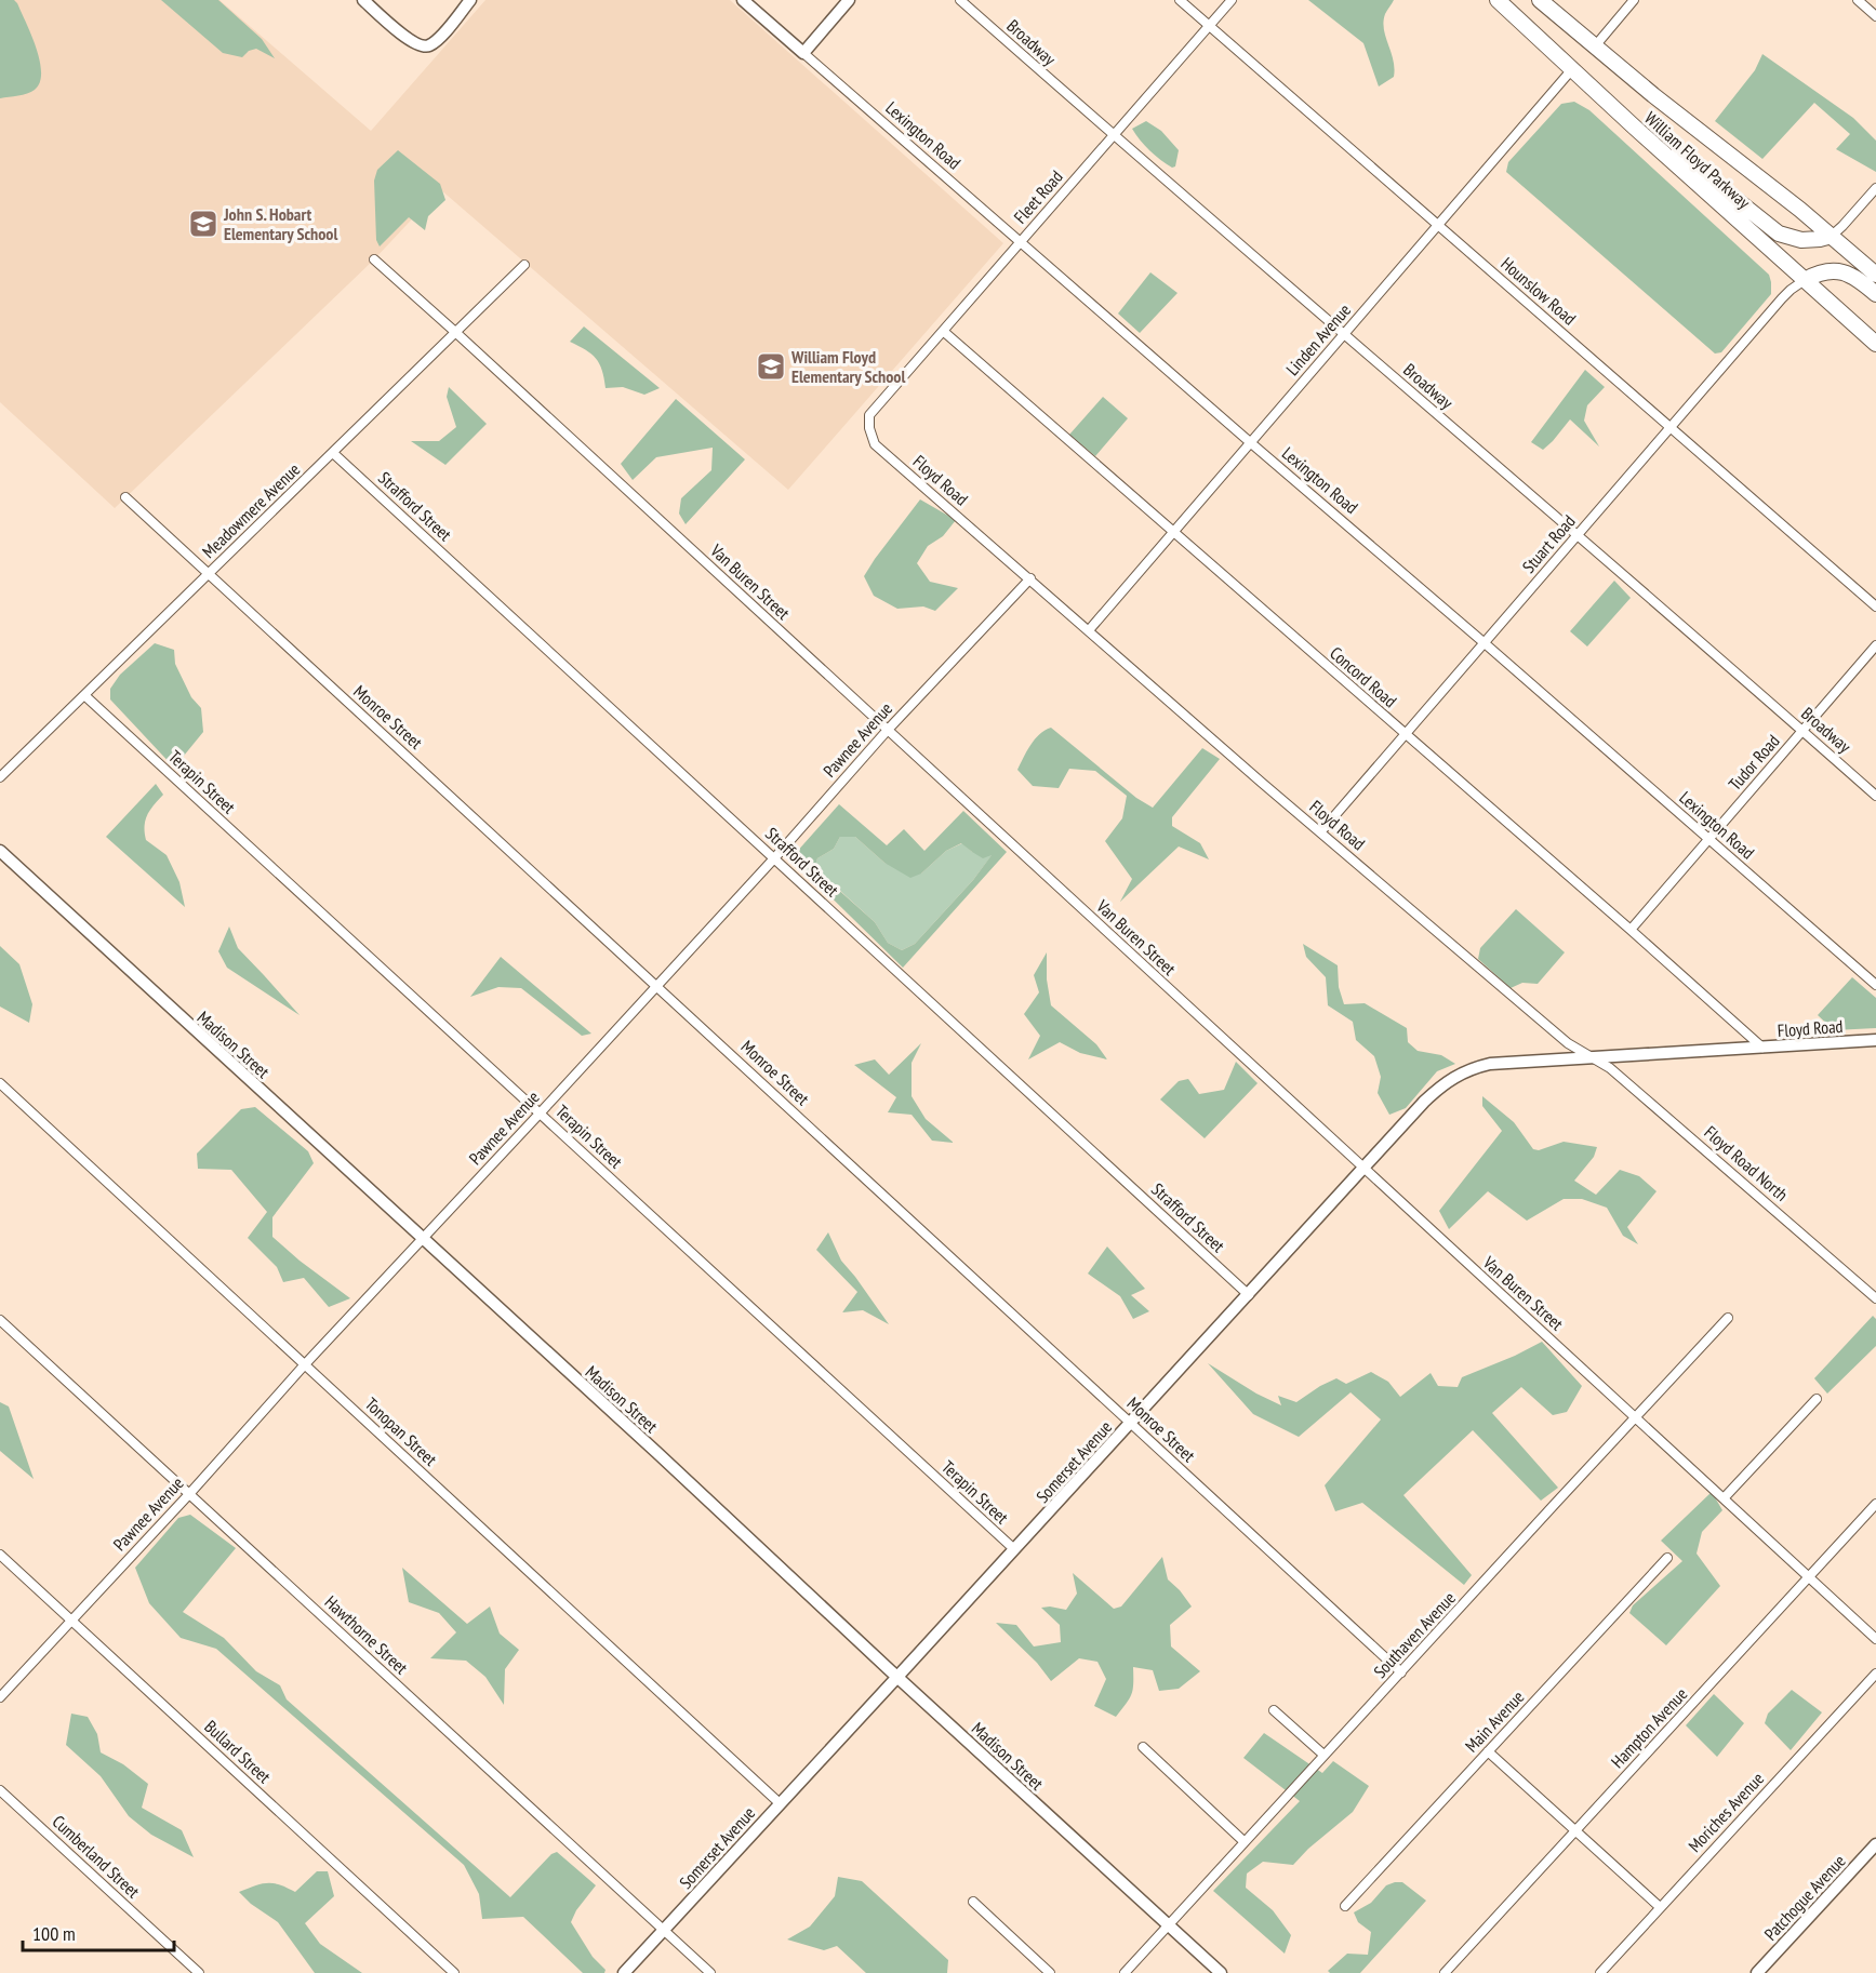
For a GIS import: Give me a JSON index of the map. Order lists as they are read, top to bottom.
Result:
{
  "streets": {
    "highway": ["William Floyd Parkway"],
    "street": [
      "Broadway",
      "Lexington Road",
      "Fleet Road",
      "Hounslow Road",
      "Linden Avenue",
      "Floyd Road",
      "Strafford Street",
      "Meadowmere Avenue",
      "Stuart Road",
      "Van Buren Street",
      "Concord Road",
      "Monroe Street",
      "Pawnee Avenue",
      "Tudor Road",
      "Terapin Street",
      "Madison Street",
      "Floyd Road North",
      "Tonopan Street",
      "Somerset Avenue",
      "Hawthorne Street",
      "Southaven Avenue",
      "Main Avenue",
      "Hampton Avenue",
      "Bullard Street",
      "Moriches Avenue",
      "Cumberland Street",
      "Patchogue Avenue"
    ]
  },
  "crossings": [
    ["Broadway", "Fleet Road"],
    ["Broadway", "Linden Avenue"],
    ["Broadway", "Stuart Road"],
    ["Broadway", "Tudor Road"],
    ["Lexington Road", "Fleet Road"],
    ["Lexington Road", "Linden Avenue"],
    ["Lexington Road", "Stuart Road"],
    ["Lexington Road", "Tudor Road"],
    ["William Floyd Parkway", "Linden Avenue"],
    ["William Floyd Parkway", "Stuart Road"],
    ["Fleet Road", "Hounslow Road"],
    ["Fleet Road", "Floyd Road"],
    ["Fleet Road", "Concord Road"],
    ["Hounslow Road", "Linden Avenue"],
    ["Hounslow Road", "Stuart Road"],
    ["Linden Avenue", "Floyd Road"],
    ["Linden Avenue", "Concord Road"],
    ["Floyd Road", "Stuart Road"],
    ["Floyd Road", "Concord Road"],
    ["Floyd Road", "Pawnee Avenue"],
    ["Floyd Road", "Floyd Road North"],
    ["Floyd Road", "Somerset Avenue"],
    ["Strafford Street", "Meadowmere Avenue"],
    ["Strafford Street", "Pawnee Avenue"],
    ["Strafford Street", "Somerset Avenue"],
    ["Meadowmere Avenue", "Van Buren Street"],
    ["Meadowmere Avenue", "Monroe Street"],
    ["Meadowmere Avenue", "Terapin Street"],
    ["Stuart Road", "Concord Road"],
    ["Van Buren Street", "Pawnee Avenue"],
    ["Van Buren Street", "Somerset Avenue"],
    ["Van Buren Street", "Southaven Avenue"],
    ["Van Buren Street", "Hampton Avenue"],
    ["Concord Road", "Tudor Road"],
    ["Monroe Street", "Pawnee Avenue"],
    ["Monroe Street", "Somerset Avenue"],
    ["Monroe Street", "Southaven Avenue"],
    ["Pawnee Avenue", "Terapin Street"],
    ["Pawnee Avenue", "Madison Street"],
    ["Pawnee Avenue", "Tonopan Street"],
    ["Pawnee Avenue", "Hawthorne Street"],
    ["Pawnee Avenue", "Bullard Street"],
    ["Terapin Street", "Somerset Avenue"],
    ["Madison Street", "Somerset Avenue"],
    ["Madison Street", "Southaven Avenue"],
    ["Floyd Road North", "Somerset Avenue"],
    ["Tonopan Street", "Somerset Avenue"],
    ["Somerset Avenue", "Hawthorne Street"]
  ],
  "places": {
    "school or university": ["John S. Hobart Elementary School", "William Floyd Elementary School"]
  },
  "scale_bar": "100 m"
}
